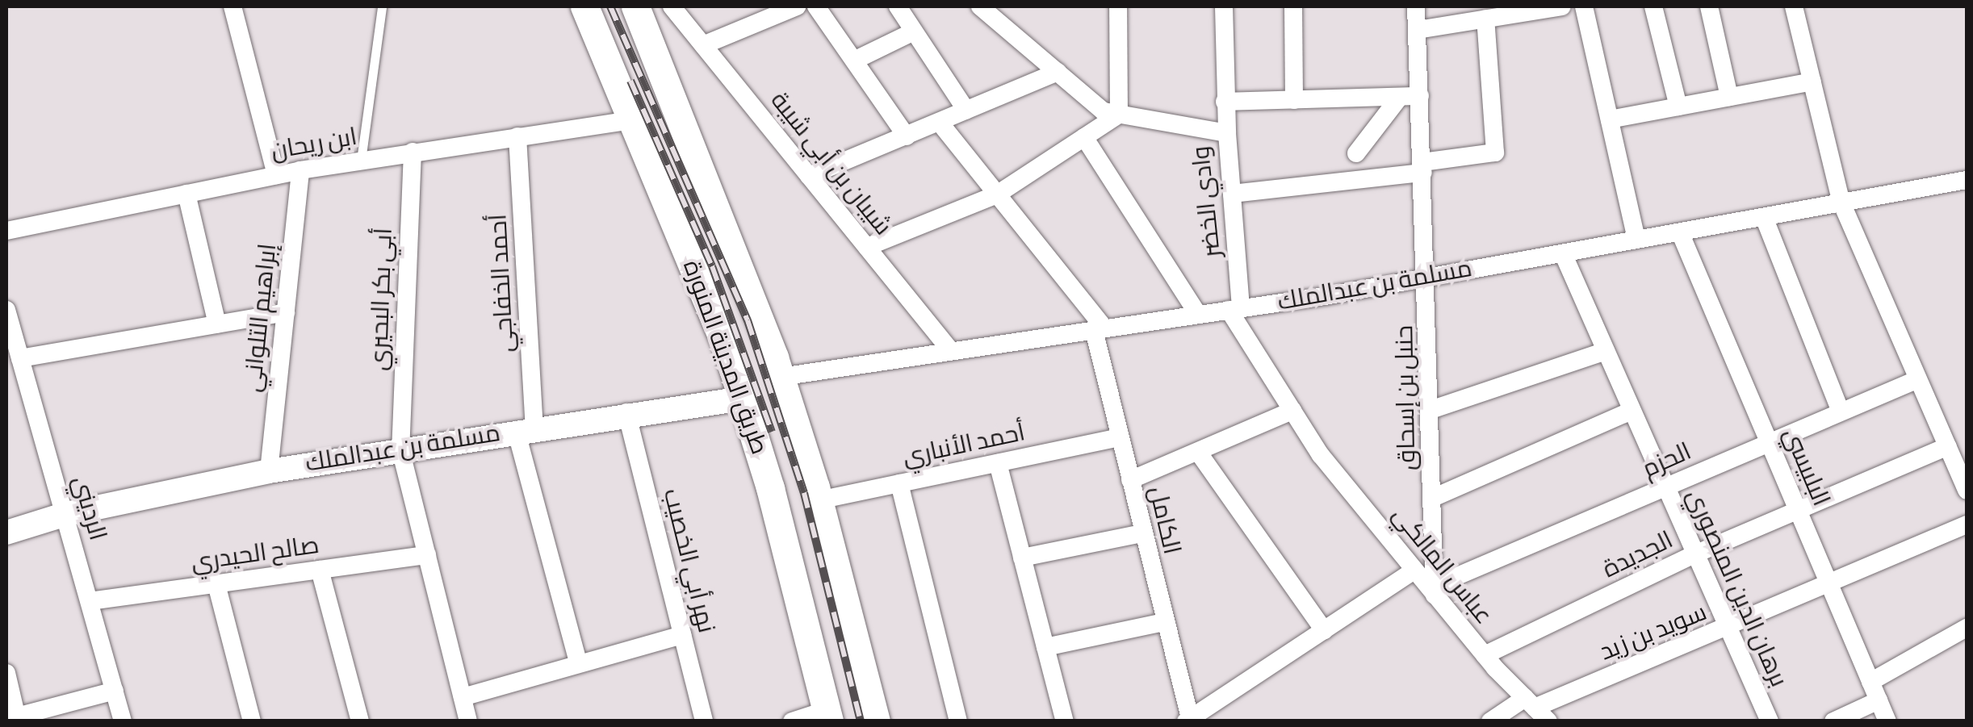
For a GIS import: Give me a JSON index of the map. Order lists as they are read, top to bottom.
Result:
{
  "streets": {
    "main road": ["مسلمة بن عبدالملك", "طريق المدينة المنورة"],
    "street": [
      "ابن ريحان",
      "شيبان بن أبي شيبة",
      "وادي الخضر",
      "أحمد الخفاجي",
      "أبي بكر البحيري",
      "إبراهيم التلواني",
      "حنبل بن إسحاق",
      "أحمد الأنباري",
      "الحزم",
      "البلبيسي",
      "الرديني",
      "الكامل",
      "صالح الحيدري",
      "الجديدة",
      "نهر أبي الخصيب",
      "عباس المالكي",
      "برهان الدين المنصوري",
      "سويد بن زيد"
    ]
  },
  "crossings": [
    ["ابن ريحان", "أحمد الخفاجي"],
    ["ابن ريحان", "أبي بكر البحيري"],
    ["ابن ريحان", "إبراهيم التلواني"],
    ["ابن ريحان", "طريق المدينة المنورة"],
    ["شيبان بن أبي شيبة", "مسلمة بن عبدالملك"],
    ["وادي الخضر", "مسلمة بن عبدالملك"],
    ["وادي الخضر", "عباس المالكي"],
    ["أحمد الخفاجي", "مسلمة بن عبدالملك"],
    ["مسلمة بن عبدالملك", "أبي بكر البحيري"],
    ["مسلمة بن عبدالملك", "إبراهيم التلواني"],
    ["مسلمة بن عبدالملك", "طريق المدينة المنورة"],
    ["مسلمة بن عبدالملك", "حنبل بن إسحاق"],
    ["مسلمة بن عبدالملك", "البلبيسي"],
    ["مسلمة بن عبدالملك", "الرديني"],
    ["مسلمة بن عبدالملك", "الكامل"],
    ["مسلمة بن عبدالملك", "نهر أبي الخصيب"],
    ["مسلمة بن عبدالملك", "عباس المالكي"],
    ["مسلمة بن عبدالملك", "برهان الدين المنصوري"],
    ["أبي بكر البحيري", "صالح الحيدري"],
    ["طريق المدينة المنورة", "أحمد الأنباري"],
    ["حنبل بن إسحاق", "الحزم"],
    ["حنبل بن إسحاق", "عباس المالكي"],
    ["أحمد الأنباري", "الكامل"],
    ["الحزم", "البلبيسي"],
    ["الحزم", "عباس المالكي"],
    ["الحزم", "برهان الدين المنصوري"],
    ["البلبيسي", "الجديدة"],
    ["البلبيسي", "سويد بن زيد"],
    ["الرديني", "صالح الحيدري"],
    ["الجديدة", "عباس المالكي"],
    ["الجديدة", "برهان الدين المنصوري"],
    ["عباس المالكي", "سويد بن زيد"],
    ["برهان الدين المنصوري", "سويد بن زيد"]
  ]
}
